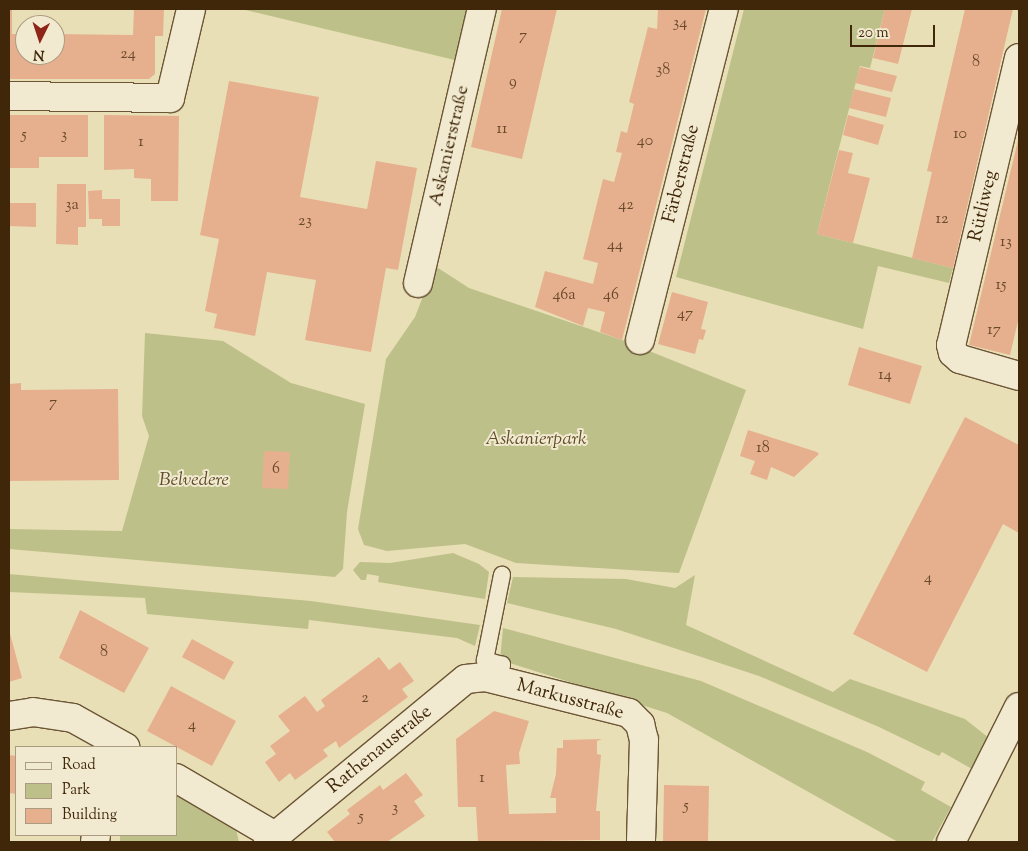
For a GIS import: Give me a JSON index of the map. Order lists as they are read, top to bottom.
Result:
{
  "streets": {
    "street": [
      "Askanierstraße",
      "Färberstraße",
      "Rütliweg",
      "Markusstraße",
      "Rathenaustraße"
    ]
  },
  "crossings": [
    ["Markusstraße", "Rathenaustraße"]
  ],
  "parks": ["Askanierpark", "Belvedere"],
  "house_numbers": [
    "34",
    "7",
    "24",
    "8",
    "38",
    "9",
    "11",
    "10",
    "5",
    "3",
    "40",
    "1",
    "3a",
    "42",
    "12",
    "23",
    "13",
    "44",
    "15",
    "46a",
    "46",
    "47",
    "17",
    "14",
    "7",
    "18",
    "6",
    "4",
    "8",
    "2",
    "4",
    "1",
    "5",
    "3",
    "5"
  ],
  "legend": ["Road", "Park", "Building"],
  "scale_bar": "20 m",
  "north": "bottom"
}
